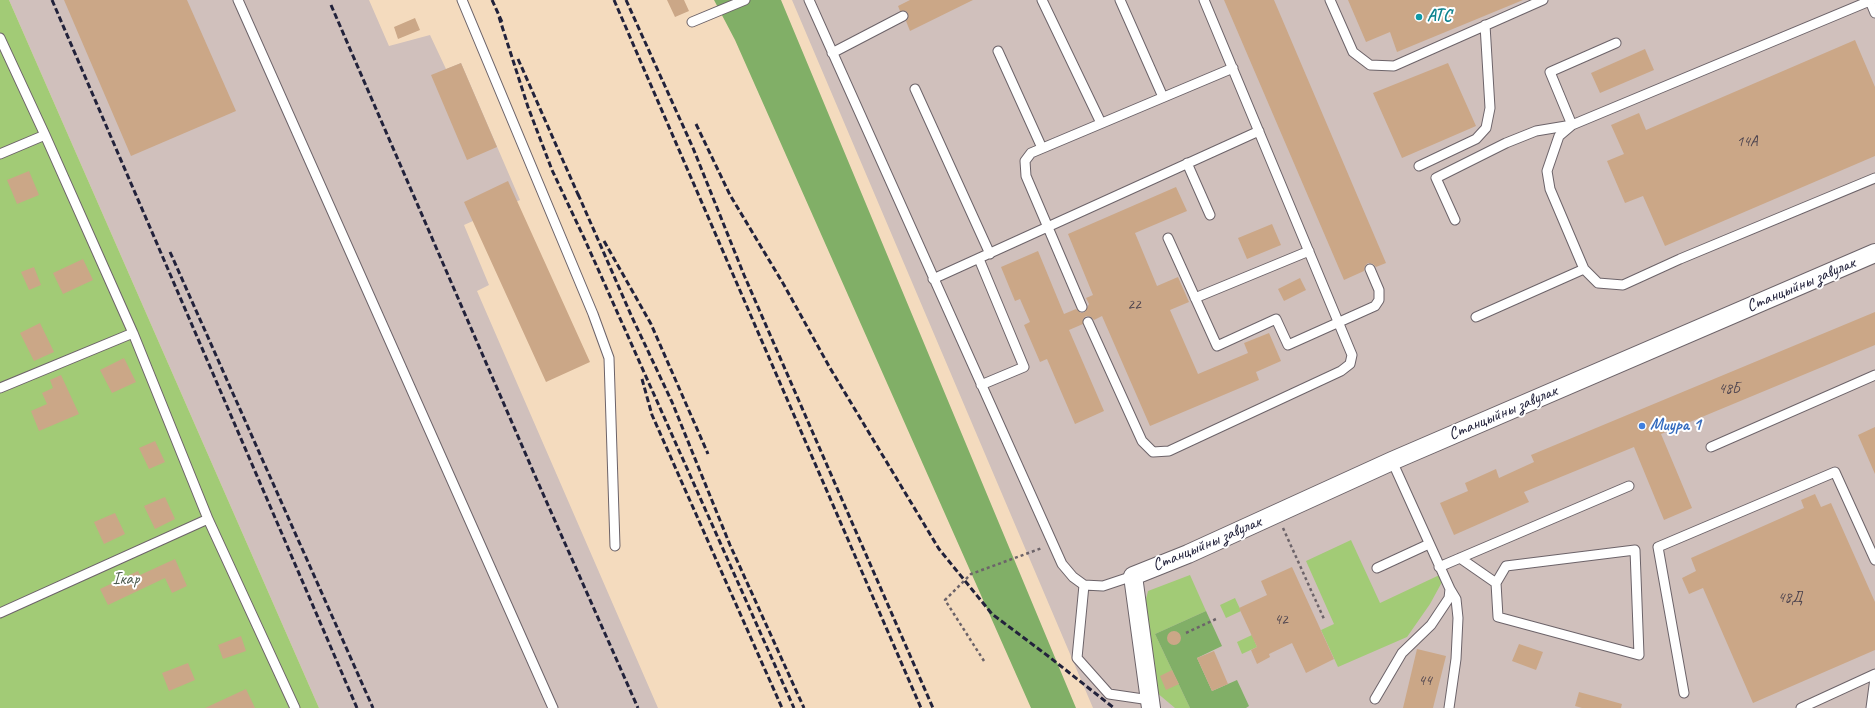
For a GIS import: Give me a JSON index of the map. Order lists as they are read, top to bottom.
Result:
{
  "streets": {
    "street": ["Станцыйны завулак"]
  },
  "parks": ["Ікар"],
  "places": ["АТС", "Миура 1"],
  "house_numbers": [
    "14А",
    "22",
    "48Б",
    "48Д",
    "42",
    "44"
  ]
}
